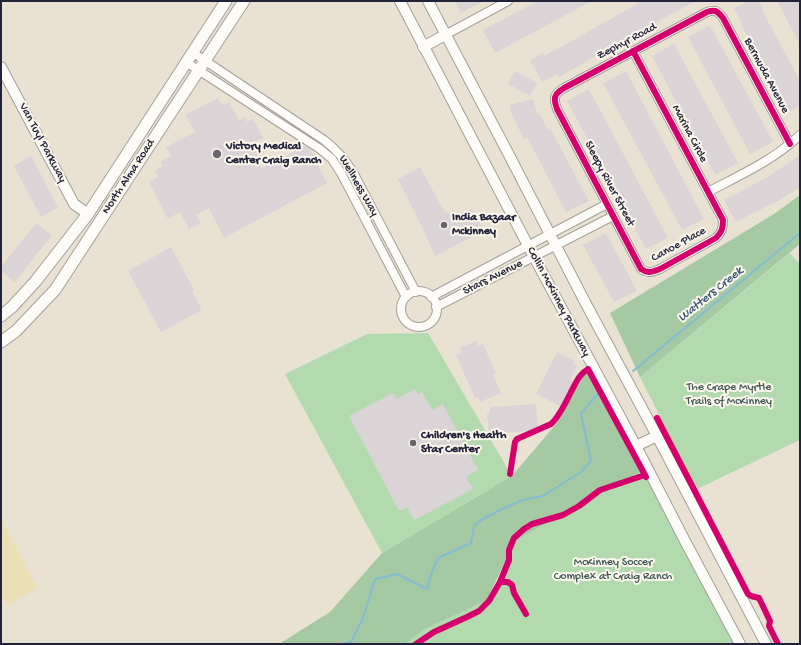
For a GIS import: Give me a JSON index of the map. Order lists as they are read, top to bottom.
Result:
{
  "streets": {
    "main road": ["North Alma Road"],
    "street": [
      "Zephyr Road",
      "Bermuda Avenue",
      "Marina Circle",
      "Van Tuyl Parkway",
      "Sleepy River Street",
      "Wellness Way",
      "Canoe Place",
      "Stars Avenue",
      "Collin McKinney Parkway"
    ]
  },
  "crossings": [
    ["Zephyr Road", "Bermuda Avenue"],
    ["Zephyr Road", "Marina Circle"],
    ["Zephyr Road", "Sleepy River Street"],
    ["Marina Circle", "Canoe Place"],
    ["Van Tuyl Parkway", "North Alma Road"],
    ["North Alma Road", "Wellness Way"],
    ["Sleepy River Street", "Canoe Place"],
    ["Sleepy River Street", "Stars Avenue"],
    ["Wellness Way", "Stars Avenue"],
    ["Stars Avenue", "Collin McKinney Parkway"]
  ],
  "water": ["Watters Creek"],
  "parks": ["The Crape Myrtle Trails of McKinney", "McKinney Soccer Complex at Craig Ranch"],
  "places": ["Victory Medical Center Craig Ranch", "India Bazaar Mckinney", "Children's Health Star Center"]
}
